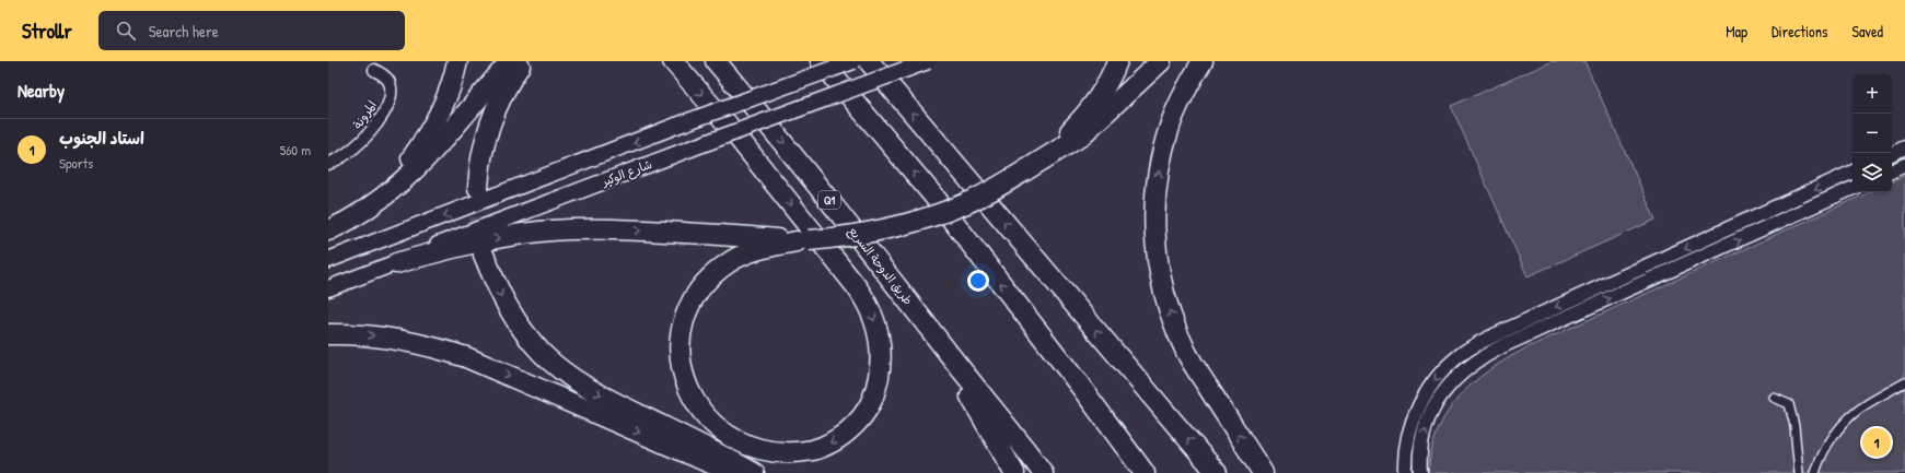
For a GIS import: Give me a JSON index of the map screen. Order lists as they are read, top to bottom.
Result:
{
  "streets": {
    "highway": ["Q1", "طريق الدوحة السريع"],
    "main road": ["شارع الوكير"],
    "street": ["المرونة"]
  },
  "page": {
    "header": "Strollr",
    "search": "Search here",
    "nav": ["Map", "Directions", "Saved"],
    "heading": "Nearby",
    "map_buttons": ["+", "−"],
    "list": [
      {
        "mark": "1",
        "name": "استاد الجنوب",
        "note": "Sports",
        "value": "560 m"
      }
    ],
    "pins": "1"
  }
}
